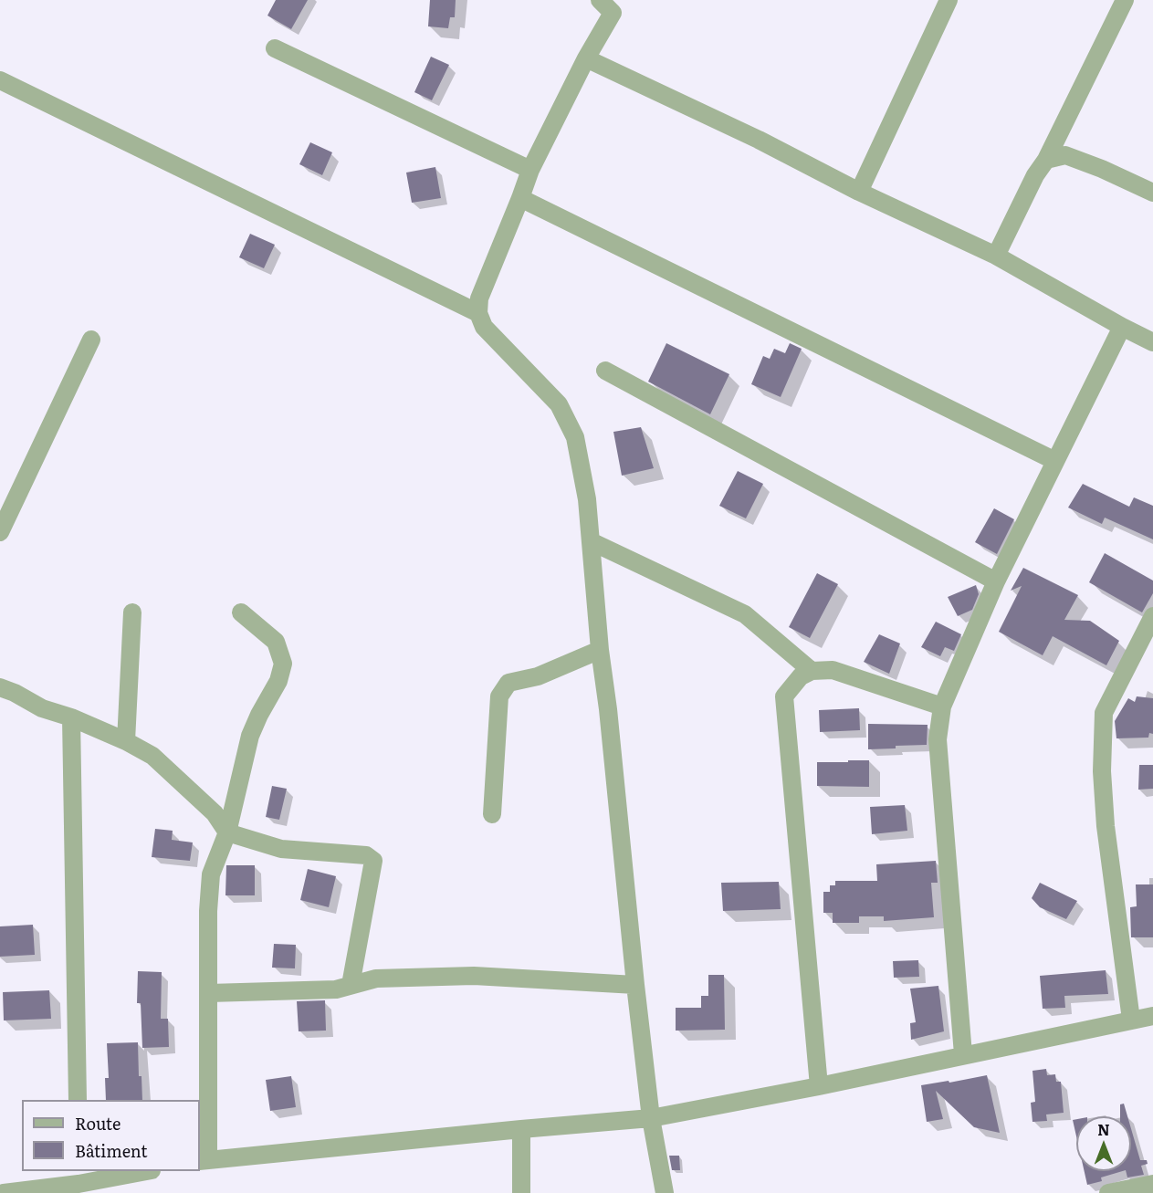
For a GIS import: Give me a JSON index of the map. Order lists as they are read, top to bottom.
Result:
{
  "legend": ["Route", "Bâtiment"],
  "north": "top"
}
